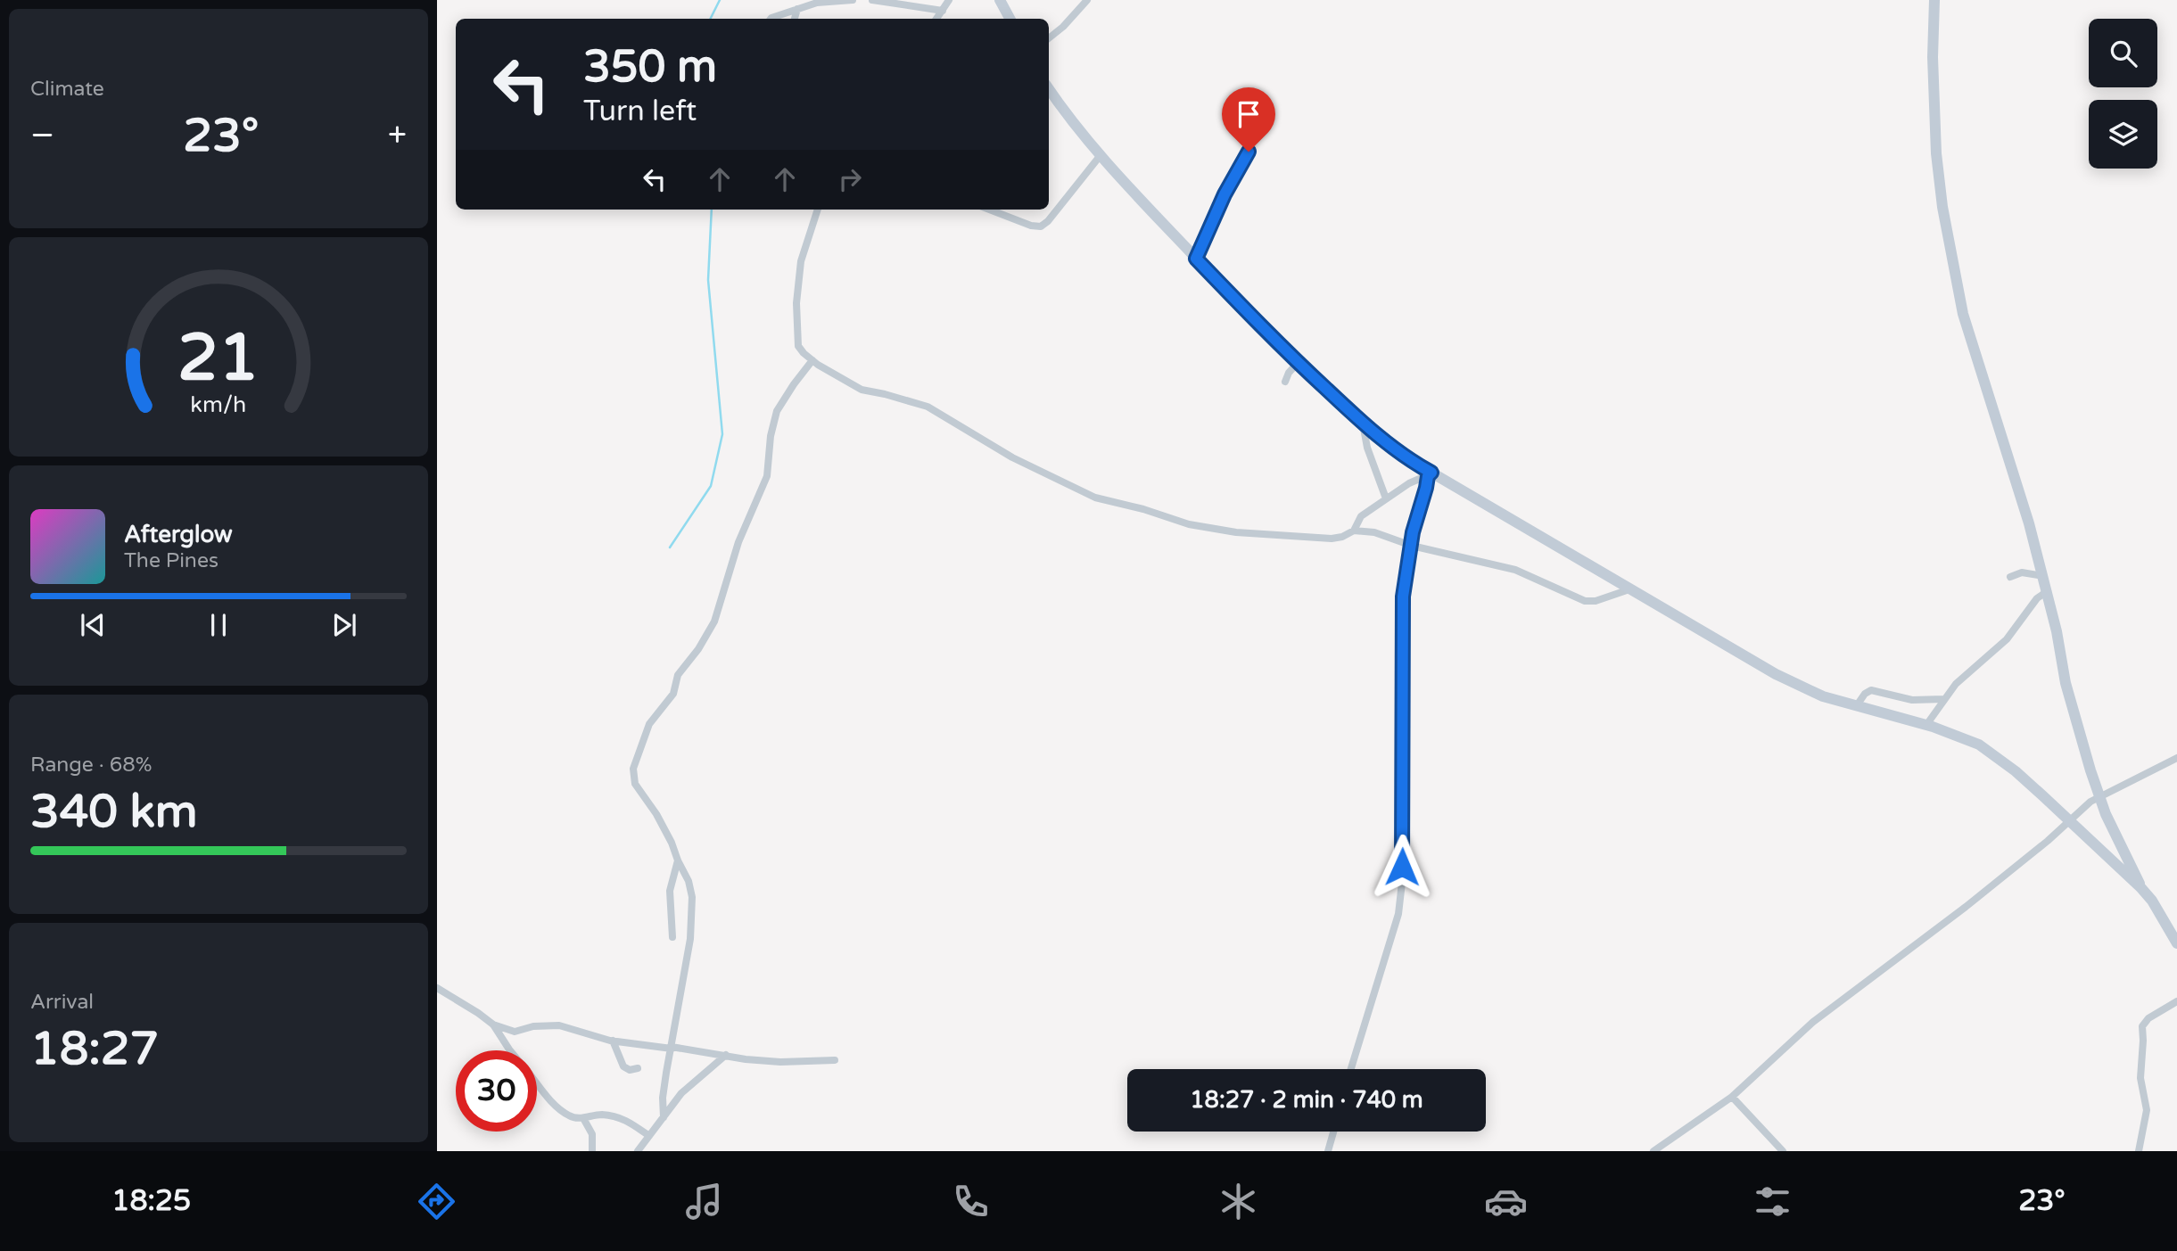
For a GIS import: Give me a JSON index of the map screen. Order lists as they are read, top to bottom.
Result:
{
  "page": {
    "tile": [
      "Climate",
      ["Range · 68%", "340 km"],
      ["Arrival", "18:27"]
    ],
    "turn": ["350 m", "Turn left"],
    "heat": ["−", "23°", "+"],
    "song": ["Afterglow", "The Pines"],
    "limit": "30",
    "trip": "18:27 · 2 min · 740 m",
    "tabs": ["18:25", "23°"],
    "gauge": ["21", "km/h"]
  }
}
